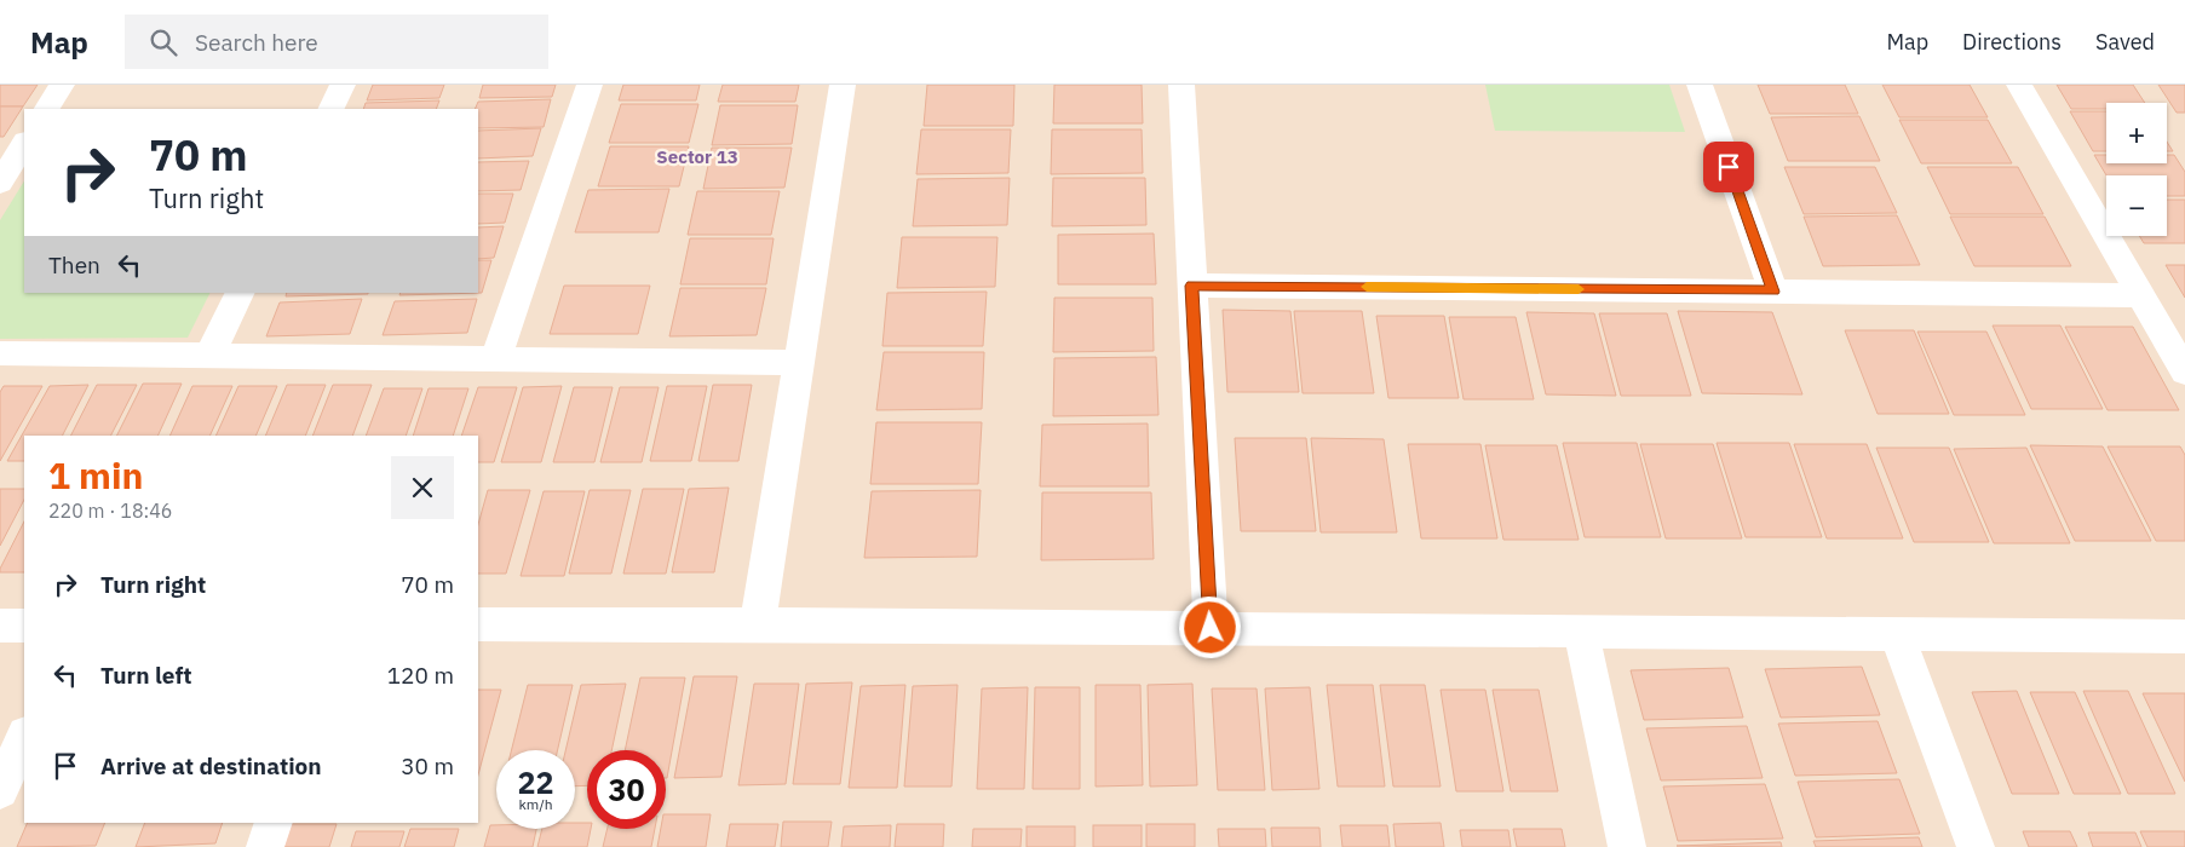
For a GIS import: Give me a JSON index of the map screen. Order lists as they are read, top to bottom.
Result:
{
  "districts": ["Sector 13"],
  "page": {
    "header": "Map",
    "search": "Search here",
    "nav": ["Map", "Directions", "Saved"],
    "map_buttons": ["+", "−"],
    "turn": ["70 m", "Turn right"],
    "then": "Then",
    "heading": ["1 min", "220 m · 18:46"],
    "list": [
      {
        "name": "Turn right",
        "value": "70 m"
      },
      {
        "name": "Turn left",
        "value": "120 m"
      },
      {
        "name": "Arrive at destination",
        "value": "30 m"
      }
    ],
    "speed": "22 km/h",
    "limit": "30"
  }
}
